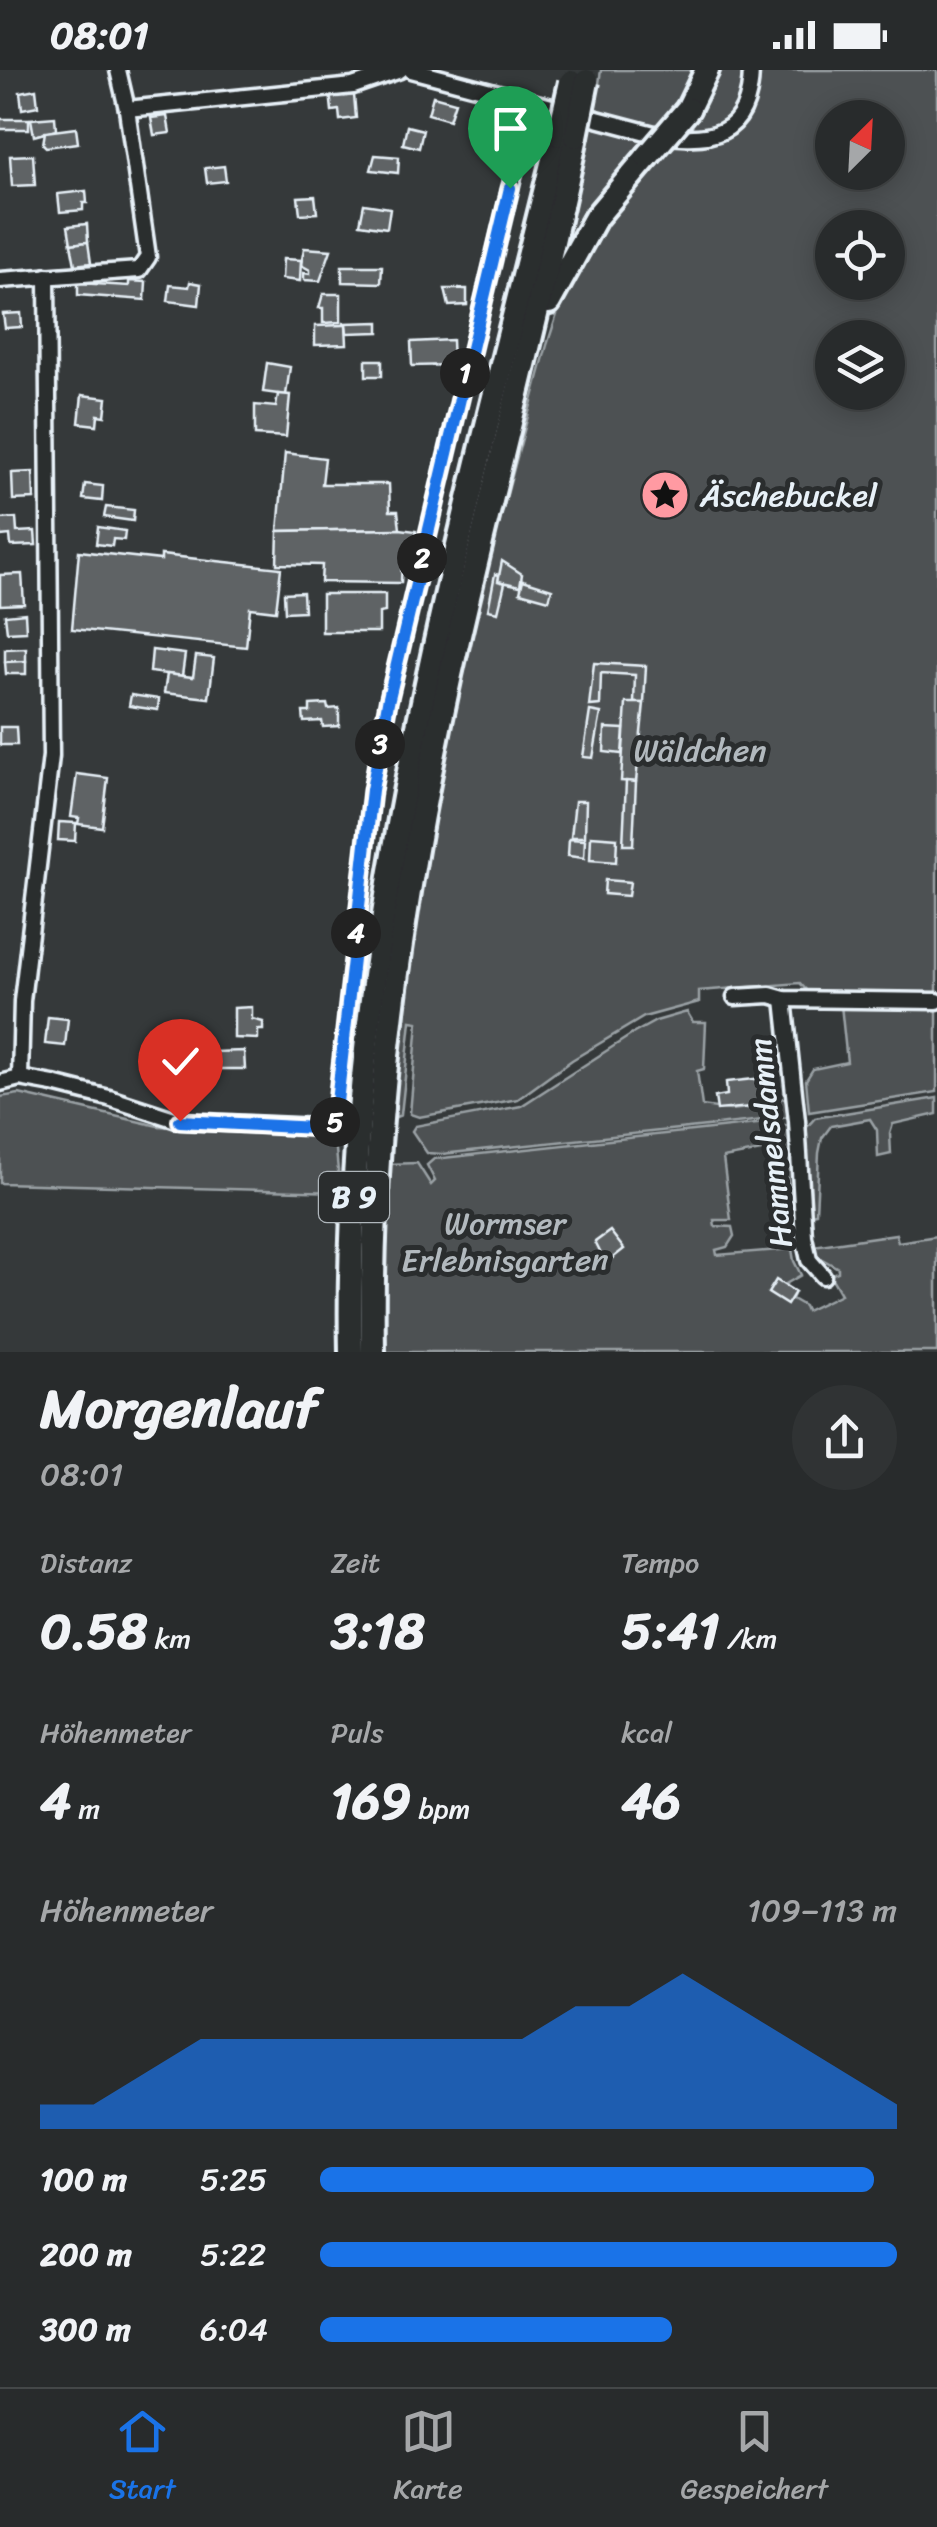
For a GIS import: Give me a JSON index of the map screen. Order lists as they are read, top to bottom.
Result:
{
  "streets": {
    "highway": ["B 9"],
    "street": ["Hammelsdamm"]
  },
  "parks": ["Wäldchen", "Wormser Erlebnisgarten"],
  "places": {
    "place": ["Äschebuckel"]
  },
  "north": "top right",
  "page": {
    "status": "08:01",
    "pins": [
      "1",
      "2",
      "3",
      "4",
      "5"
    ],
    "heading": ["Morgenlauf", "08:01"],
    "stats": [
      ["Distanz", "0.58 km"],
      ["Zeit", "3:18"],
      ["Tempo", "5:41 /km"],
      ["Höhenmeter", "4 m"],
      ["Puls", "169 bpm"],
      ["kcal", "46"]
    ],
    "chart": ["Höhenmeter", "109–113 m"],
    "list": [
      {
        "name": "100 m",
        "note": "5:25"
      },
      {
        "name": "200 m",
        "note": "5:22"
      },
      {
        "name": "300 m",
        "note": "6:04"
      }
    ],
    "tabs": ["Start", "Karte", "Gespeichert"]
  }
}
